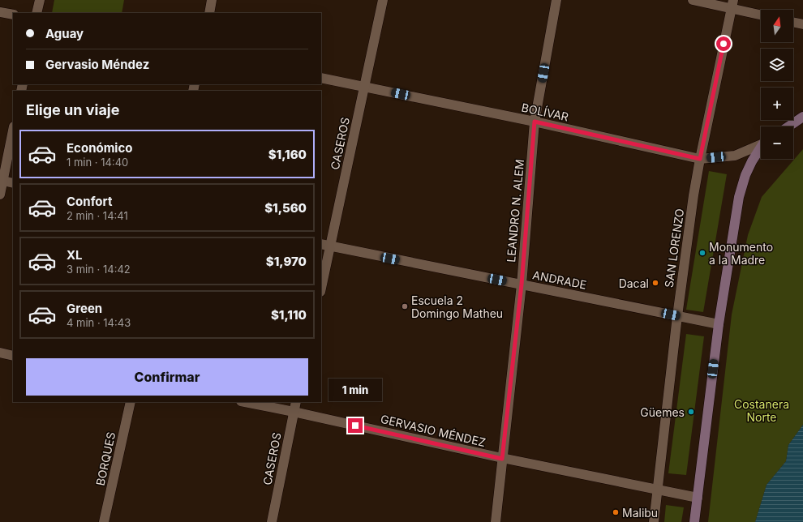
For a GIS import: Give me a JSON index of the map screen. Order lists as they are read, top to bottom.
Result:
{
  "streets": {
    "street": [
      "BOLÍVAR",
      "CASEROS",
      "LEANDRO N. ALEM",
      "SAN LORENZO",
      "ANDRADE",
      "GERVASIO MÉNDEZ",
      "BORQUES"
    ]
  },
  "crossings": [
    ["BOLÍVAR", "CASEROS"],
    ["BOLÍVAR", "LEANDRO N. ALEM"],
    ["BOLÍVAR", "SAN LORENZO"],
    ["CASEROS", "ANDRADE"],
    ["CASEROS", "GERVASIO MÉNDEZ"],
    ["LEANDRO N. ALEM", "ANDRADE"],
    ["LEANDRO N. ALEM", "GERVASIO MÉNDEZ"],
    ["SAN LORENZO", "ANDRADE"],
    ["SAN LORENZO", "GERVASIO MÉNDEZ"]
  ],
  "parks": ["Costanera Norte"],
  "places": [
    "Monumento a la Madre",
    "Dacal",
    "Escuela 2 Domingo Matheu",
    "Güemes",
    "Malibu"
  ],
  "north": "top",
  "page": {
    "map_buttons": ["+", "−"],
    "banner": ["Aguay", "Gervasio Méndez"],
    "heading": "Elige un viaje",
    "list": [
      {
        "name": "Económico",
        "note": "1 min · 14:40",
        "value": "$1,160"
      },
      {
        "name": "Confort",
        "note": "2 min · 14:41",
        "value": "$1,560"
      },
      {
        "name": "XL",
        "note": "3 min · 14:42",
        "value": "$1,970"
      },
      {
        "name": "Green",
        "note": "4 min · 14:43",
        "value": "$1,110"
      }
    ],
    "buttons": "Confirmar",
    "bubble": "1 min"
  }
}
